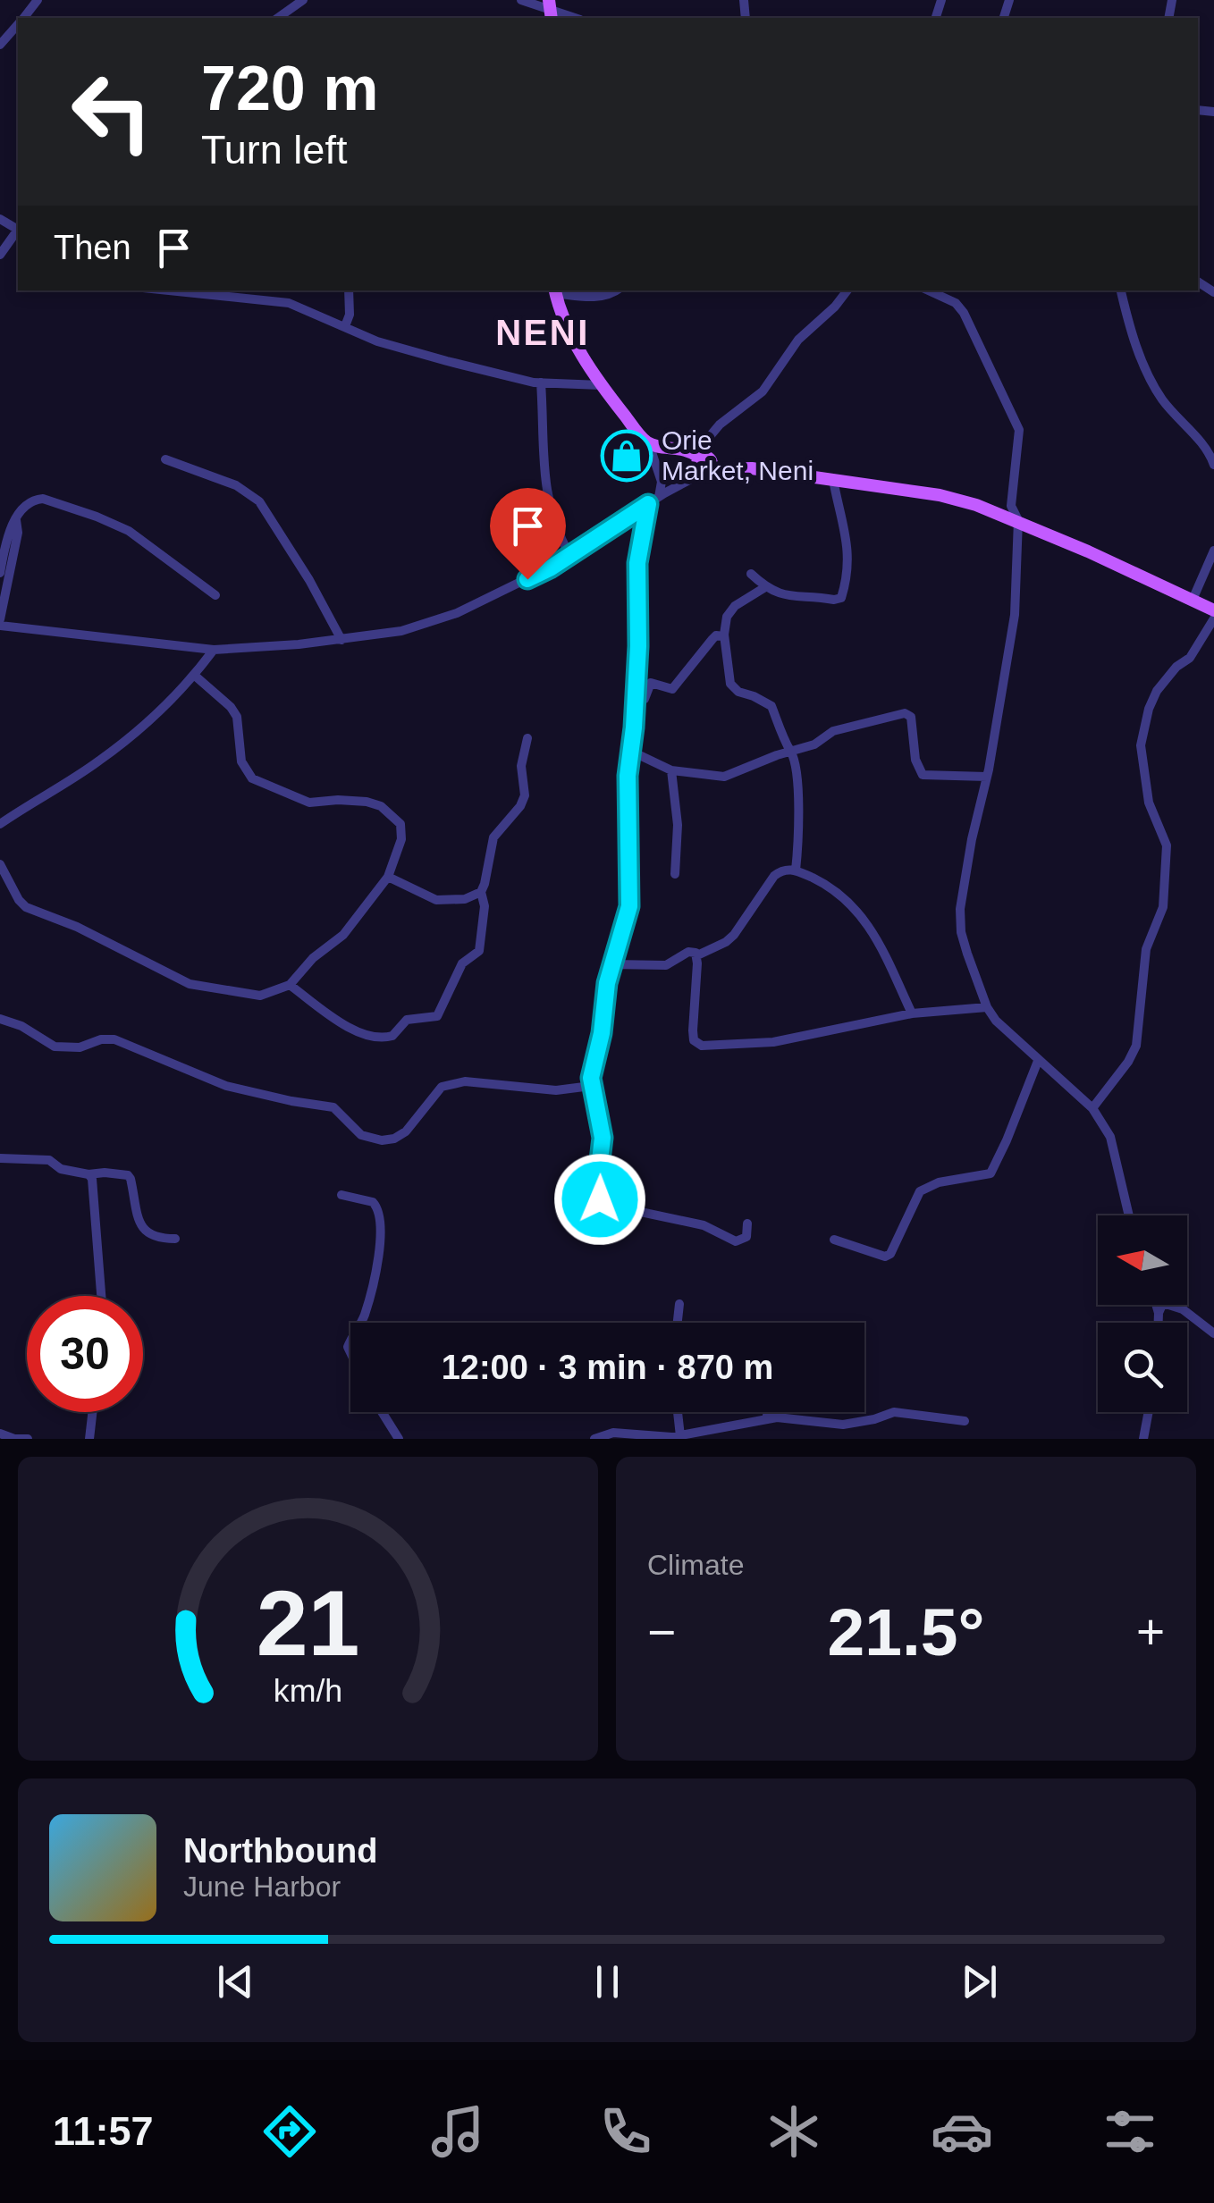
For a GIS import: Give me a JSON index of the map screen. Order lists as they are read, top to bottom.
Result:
{
  "districts": ["NENI"],
  "places": {
    "shop": ["Orie Market, Neni"]
  },
  "north": "left",
  "page": {
    "turn": ["720 m", "Turn left"],
    "then": "Then",
    "limit": "30",
    "trip": "12:00 · 3 min · 870 m",
    "tile": "Climate",
    "heat": ["−", "21.5°", "+"],
    "song": ["Northbound", "June Harbor"],
    "tabs": "11:57",
    "gauge": ["21", "km/h"]
  }
}
